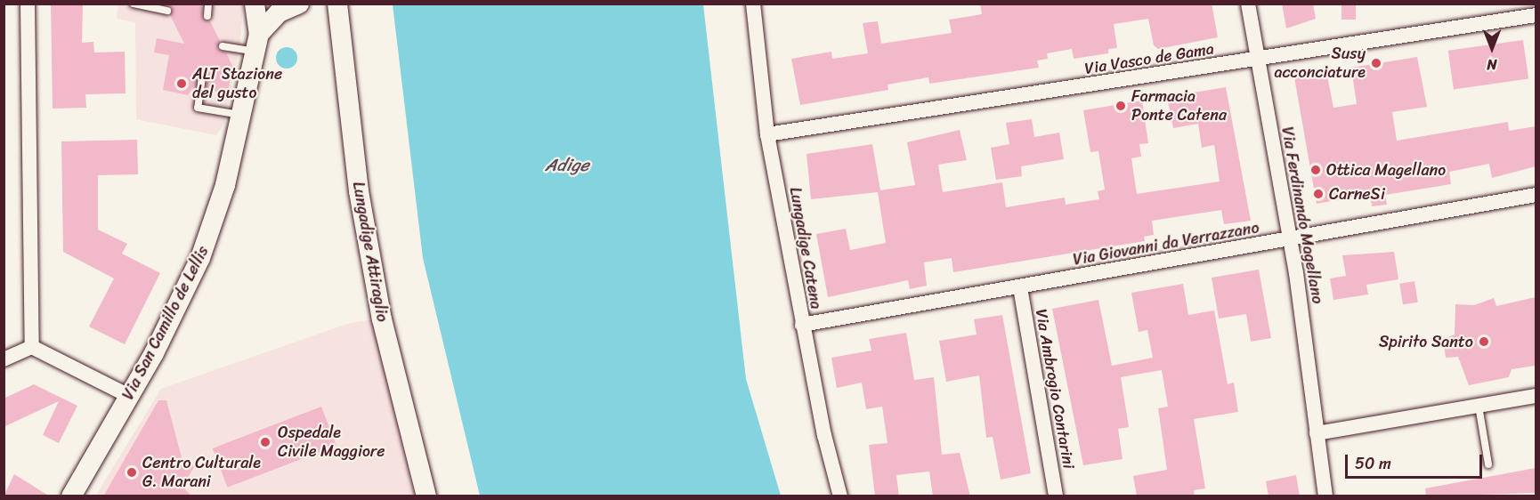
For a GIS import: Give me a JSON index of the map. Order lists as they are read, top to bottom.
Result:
{
  "streets": {
    "street": [
      "Via Vasco de Gama",
      "Via Ferdinando Magellano",
      "Via Giovanni da Verrazzano",
      "Lungadige Catena",
      "Lungadige Attiraglio",
      "Via San Camillo de Lellis",
      "Via Ambrogio Contarini"
    ]
  },
  "crossings": [
    ["Via Vasco de Gama", "Via Ferdinando Magellano"],
    ["Via Vasco de Gama", "Lungadige Catena"],
    ["Via Ferdinando Magellano", "Via Giovanni da Verrazzano"],
    ["Via Giovanni da Verrazzano", "Lungadige Catena"],
    ["Via Giovanni da Verrazzano", "Via Ambrogio Contarini"]
  ],
  "water": ["Adige"],
  "places": [
    "Susy acconciature",
    "ALT Stazione del gusto",
    "Farmacia Ponte Catena",
    "Ottica Magellano",
    "CarneSi",
    "Spirito Santo",
    "Ospedale Civile Maggiore",
    "Centro Culturale G. Marani"
  ],
  "scale_bar": "50 m",
  "north": "bottom"
}
